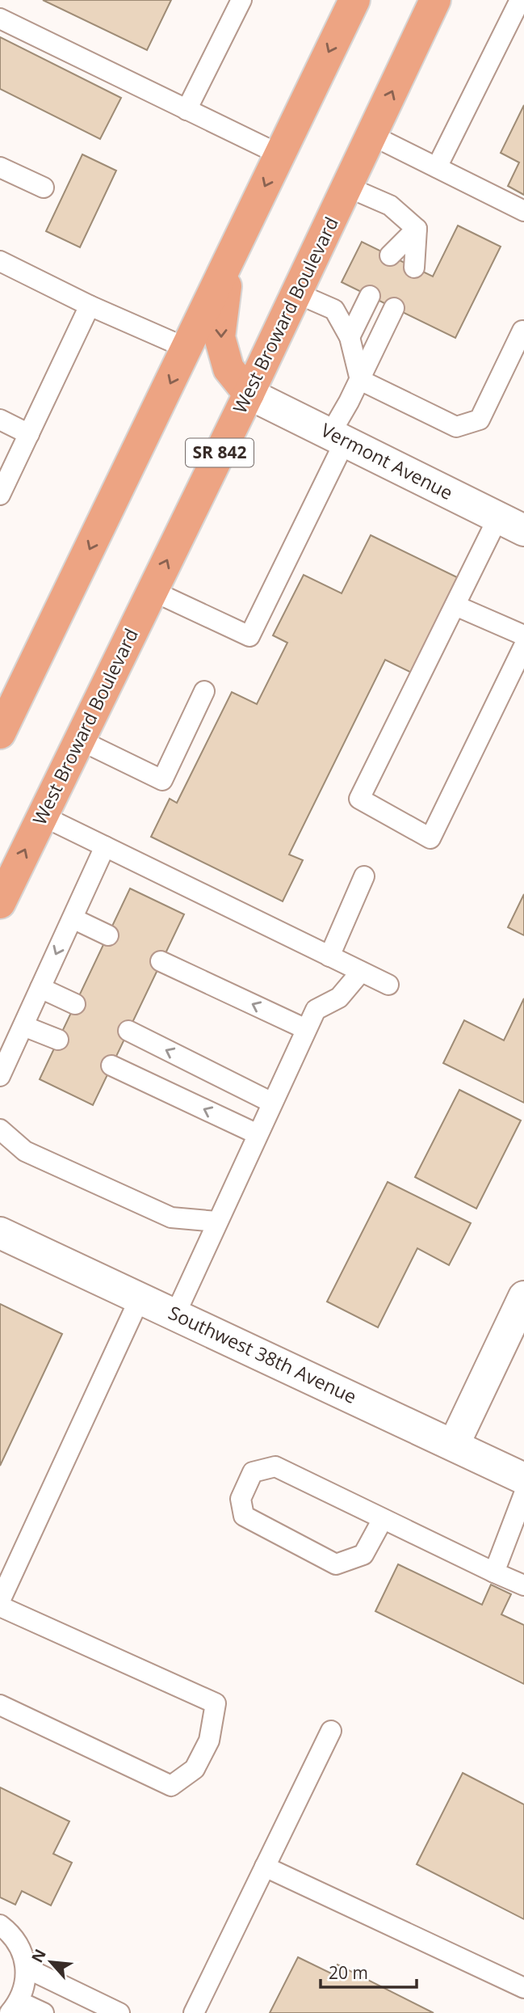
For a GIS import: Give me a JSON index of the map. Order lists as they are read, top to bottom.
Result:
{
  "streets": {
    "main road": ["West Broward Boulevard", "SR 842"],
    "street": ["Vermont Avenue", "Southwest 38th Avenue"]
  },
  "crossings": [
    ["West Broward Boulevard", "Vermont Avenue"]
  ],
  "scale_bar": "20 m",
  "north": "top left"
}
